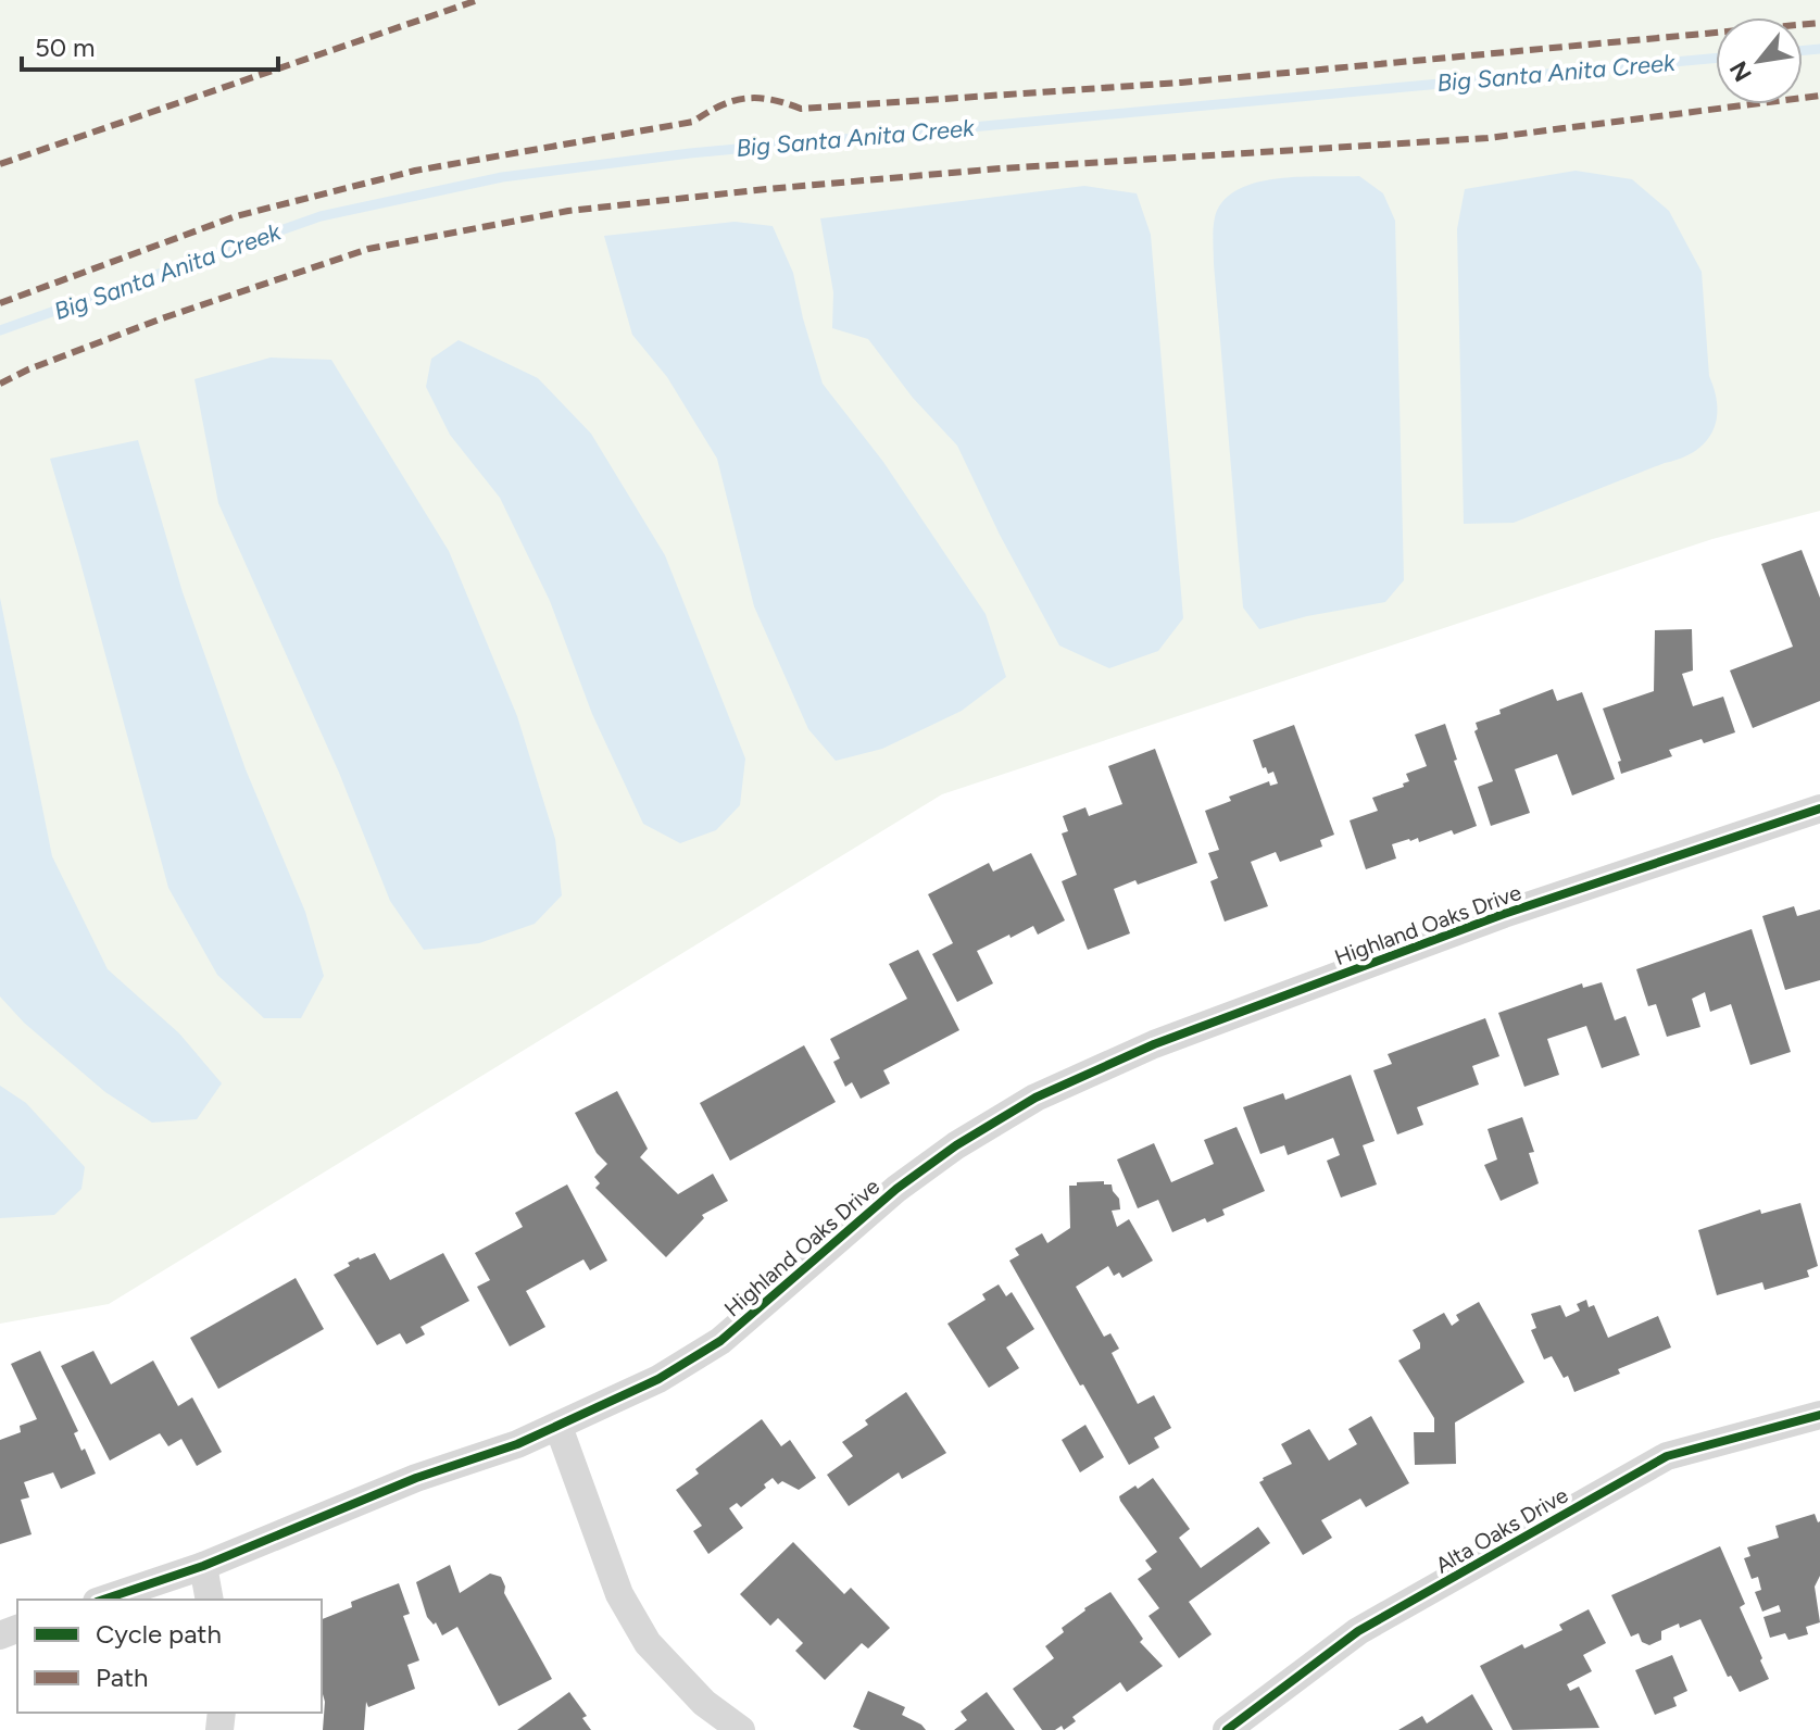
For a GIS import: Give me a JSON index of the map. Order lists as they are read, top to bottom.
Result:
{
  "streets": {
    "street": ["Highland Oaks Drive", "Alta Oaks Drive"]
  },
  "water": ["Big Santa Anita Creek"],
  "legend": ["Cycle path", "Path"],
  "scale_bar": "50 m",
  "north": "bottom left"
}
